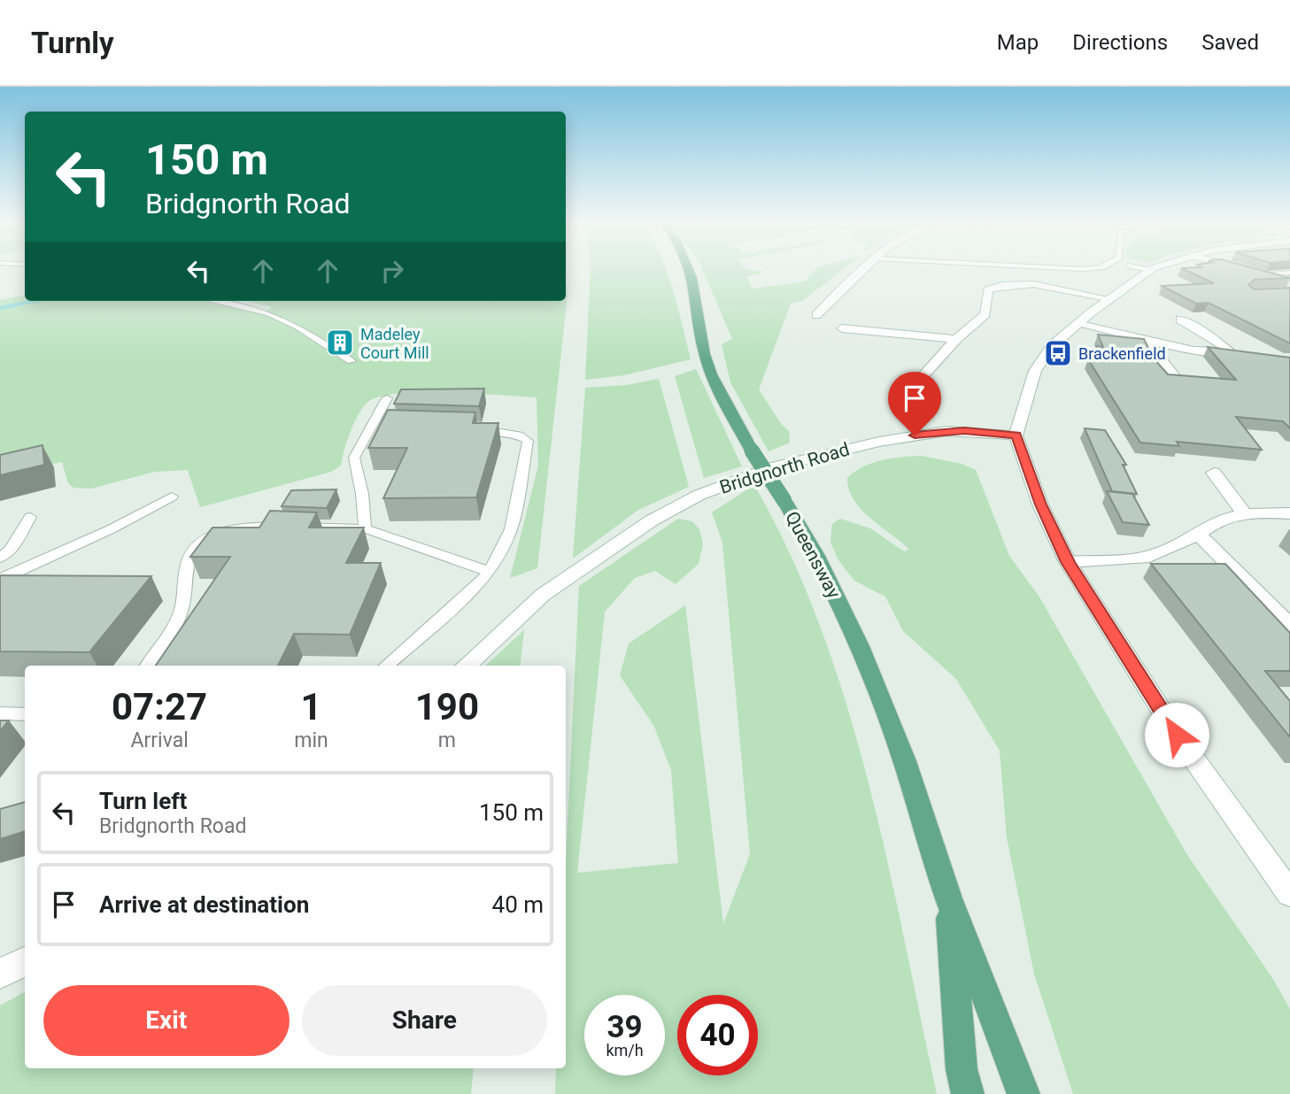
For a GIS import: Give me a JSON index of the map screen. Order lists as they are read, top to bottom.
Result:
{
  "streets": {
    "main road": ["Queensway"],
    "street": ["Bridgnorth Road"]
  },
  "places": {
    "building": ["Madeley Court Mill"],
    "bus stop": ["Brackenfield"]
  },
  "page": {
    "header": "Turnly",
    "nav": ["Map", "Directions", "Saved"],
    "turn": ["150 m", "Bridgnorth Road"],
    "eta": [
      "07:27",
      "Arrival",
      "1",
      "min",
      "190",
      "m"
    ],
    "list": [
      {
        "name": "Turn left",
        "note": "Bridgnorth Road",
        "value": "150 m"
      },
      {
        "name": "Arrive at destination",
        "value": "40 m"
      }
    ],
    "buttons": ["Exit", "Share"],
    "speed": "39 km/h",
    "limit": "40"
  }
}
